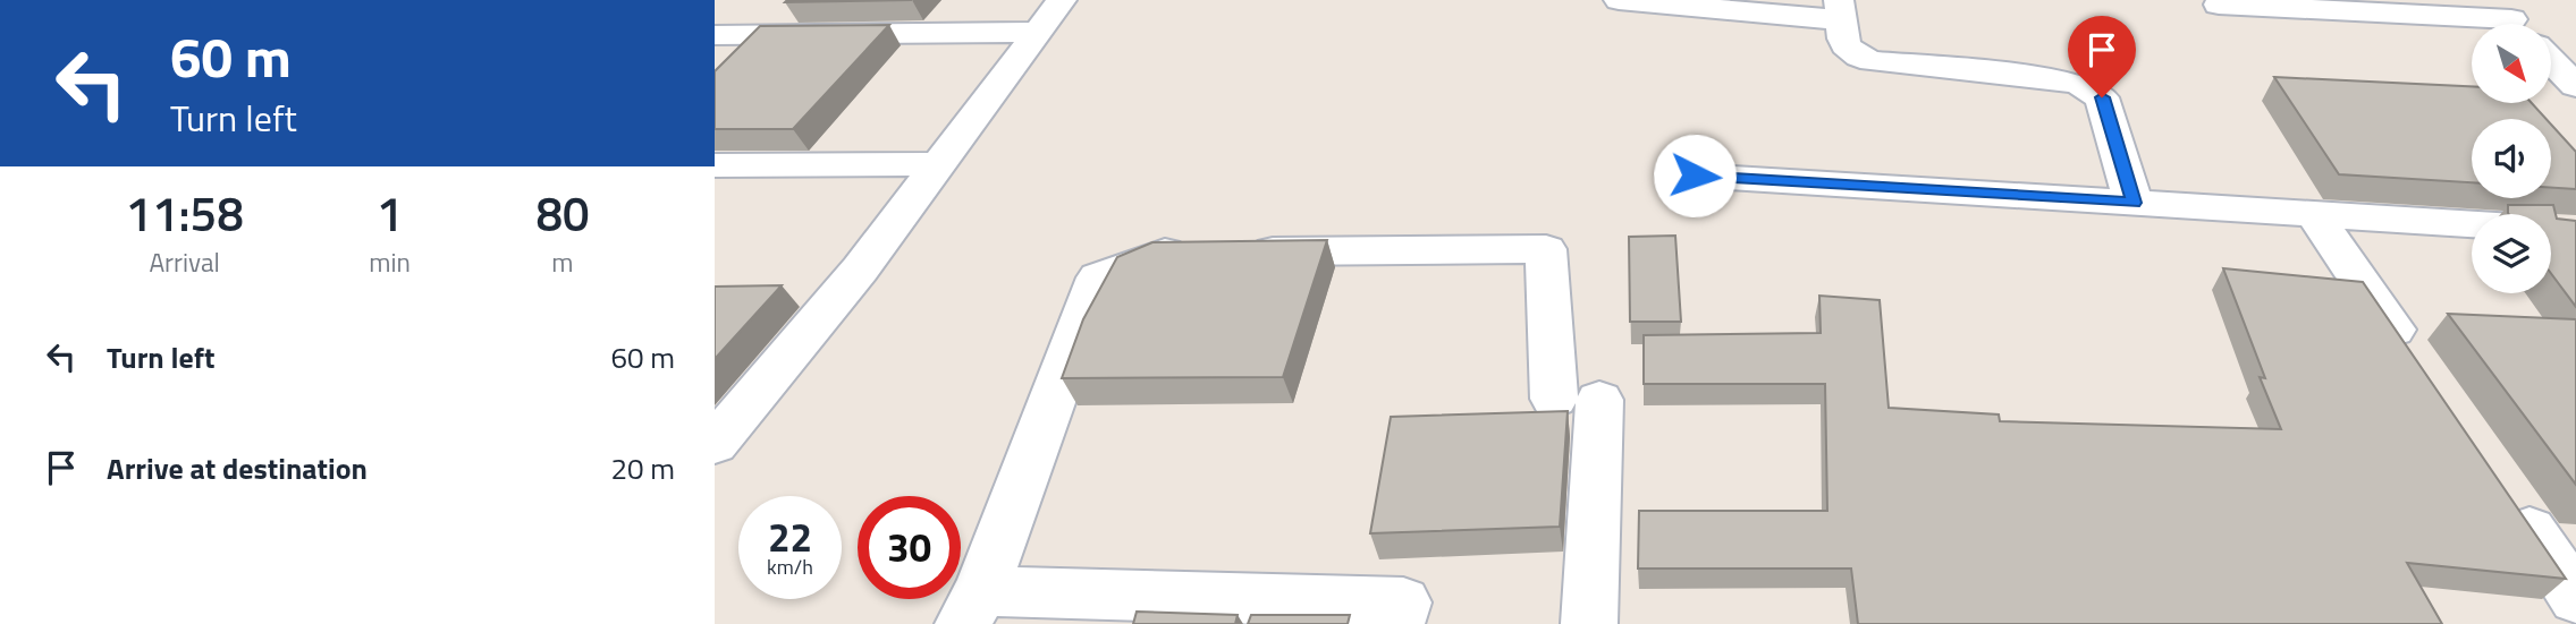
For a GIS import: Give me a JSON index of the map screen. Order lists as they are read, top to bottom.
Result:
{
  "north": "bottom right",
  "page": {
    "turn": ["60 m", "Turn left"],
    "eta": [
      "11:58",
      "Arrival",
      "1",
      "min",
      "80",
      "m"
    ],
    "list": [
      {
        "name": "Turn left",
        "value": "60 m"
      },
      {
        "name": "Arrive at destination",
        "value": "20 m"
      }
    ],
    "speed": "22 km/h",
    "limit": "30"
  }
}
